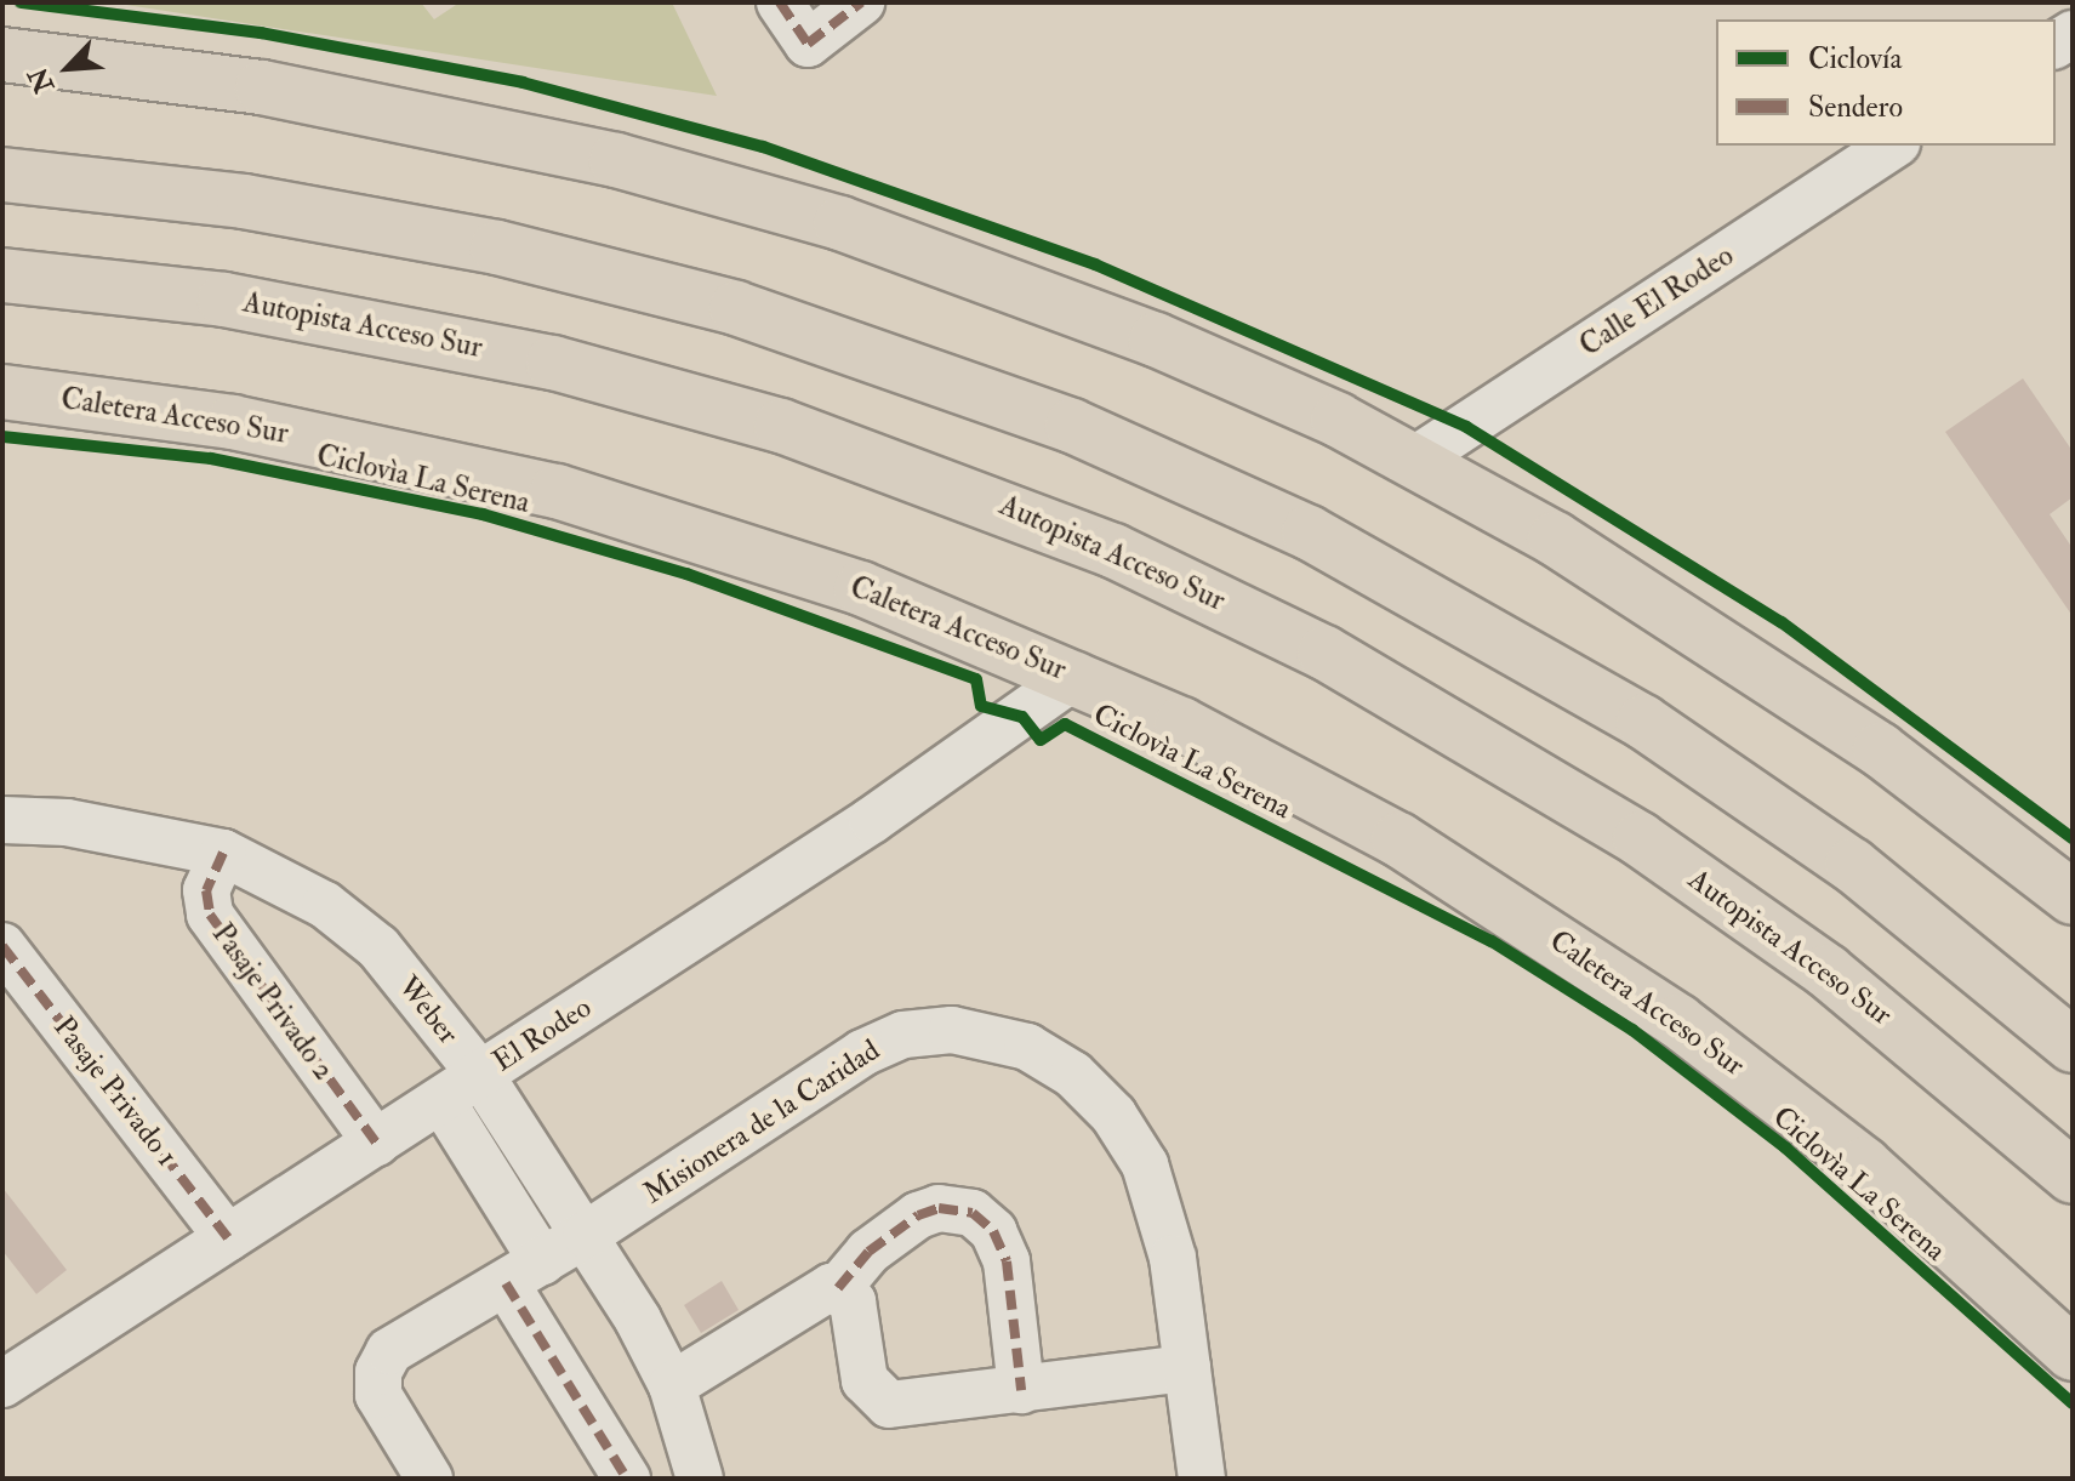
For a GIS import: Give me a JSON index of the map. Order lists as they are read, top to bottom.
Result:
{
  "streets": {
    "main road": ["Autopista Acceso Sur", "Caletera Acceso Sur"],
    "street": [
      "Calle El Rodeo",
      "Pasaje Privado 2",
      "Weber",
      "El Rodeo",
      "Pasaje Privado 1",
      "Misionera de la Caridad"
    ],
    "cycle path": ["Ciclovìa La Serena"]
  },
  "crossings": [
    ["Caletera Acceso Sur", "El Rodeo"],
    ["Pasaje Privado 2", "Weber"],
    ["Pasaje Privado 2", "El Rodeo"],
    ["Weber", "El Rodeo"],
    ["Weber", "Misionera de la Caridad"],
    ["El Rodeo", "Pasaje Privado 1"]
  ],
  "legend": ["Ciclovía", "Sendero"],
  "north": "bottom left"
}
